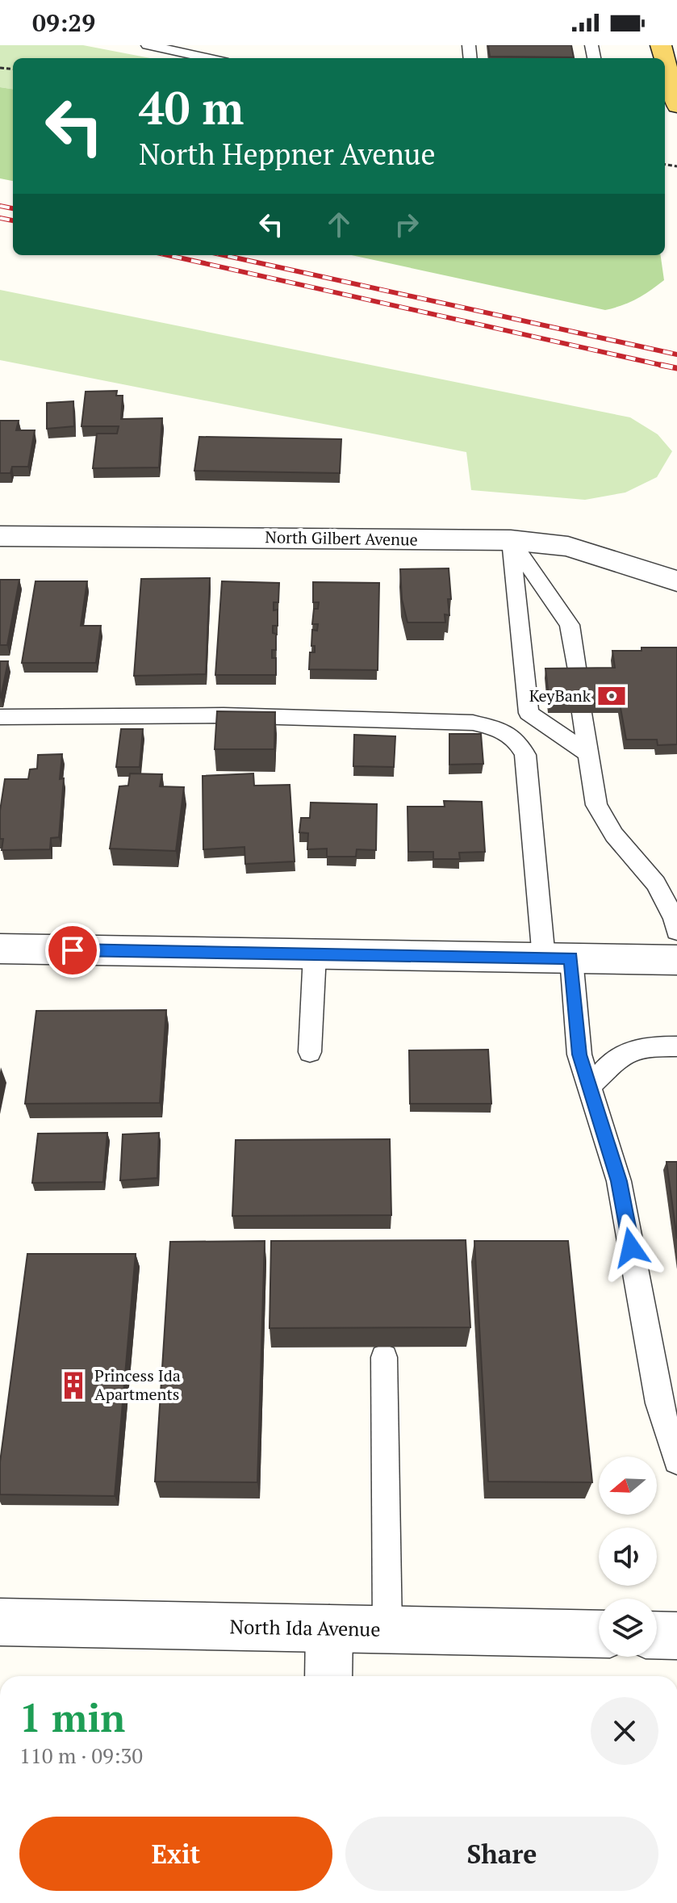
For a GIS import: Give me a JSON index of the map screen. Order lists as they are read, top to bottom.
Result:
{
  "streets": {
    "street": ["North Gilbert Avenue", "North Ida Avenue"]
  },
  "places": {
    "bank": ["KeyBank"],
    "building": ["Princess Ida Apartments"]
  },
  "north": "left",
  "page": {
    "status": "09:29",
    "turn": ["40 m", "North Heppner Avenue"],
    "heading": ["1 min", "110 m · 09:30"],
    "buttons": ["Exit", "Share"]
  }
}
